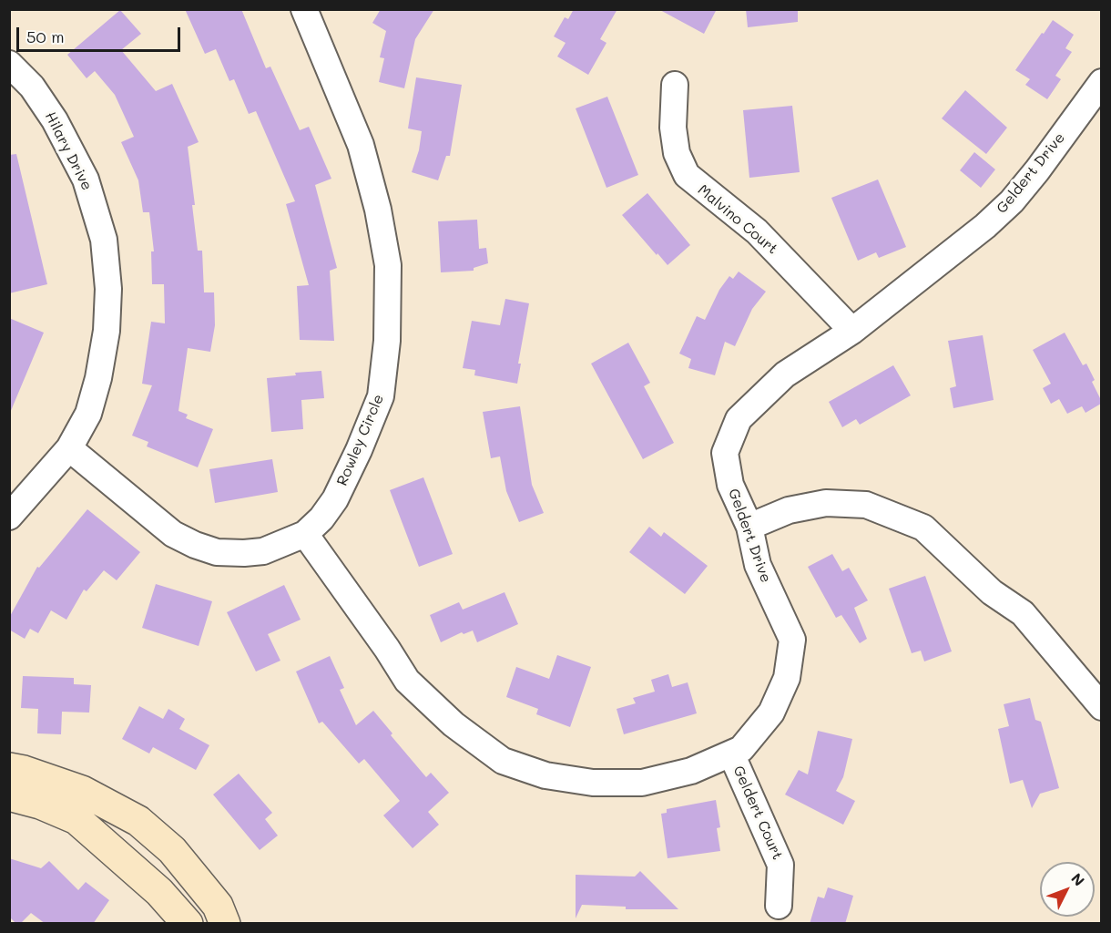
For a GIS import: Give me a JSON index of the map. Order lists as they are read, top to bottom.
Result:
{
  "streets": {
    "street": [
      "Hilary Drive",
      "Geldert Drive",
      "Malvino Court",
      "Rowley Circle",
      "Geldert Court"
    ]
  },
  "crossings": [
    ["Hilary Drive", "Rowley Circle"],
    ["Geldert Drive", "Malvino Court"],
    ["Geldert Drive", "Rowley Circle"],
    ["Geldert Drive", "Geldert Court"]
  ],
  "scale_bar": "50 m",
  "north": "top right"
}
